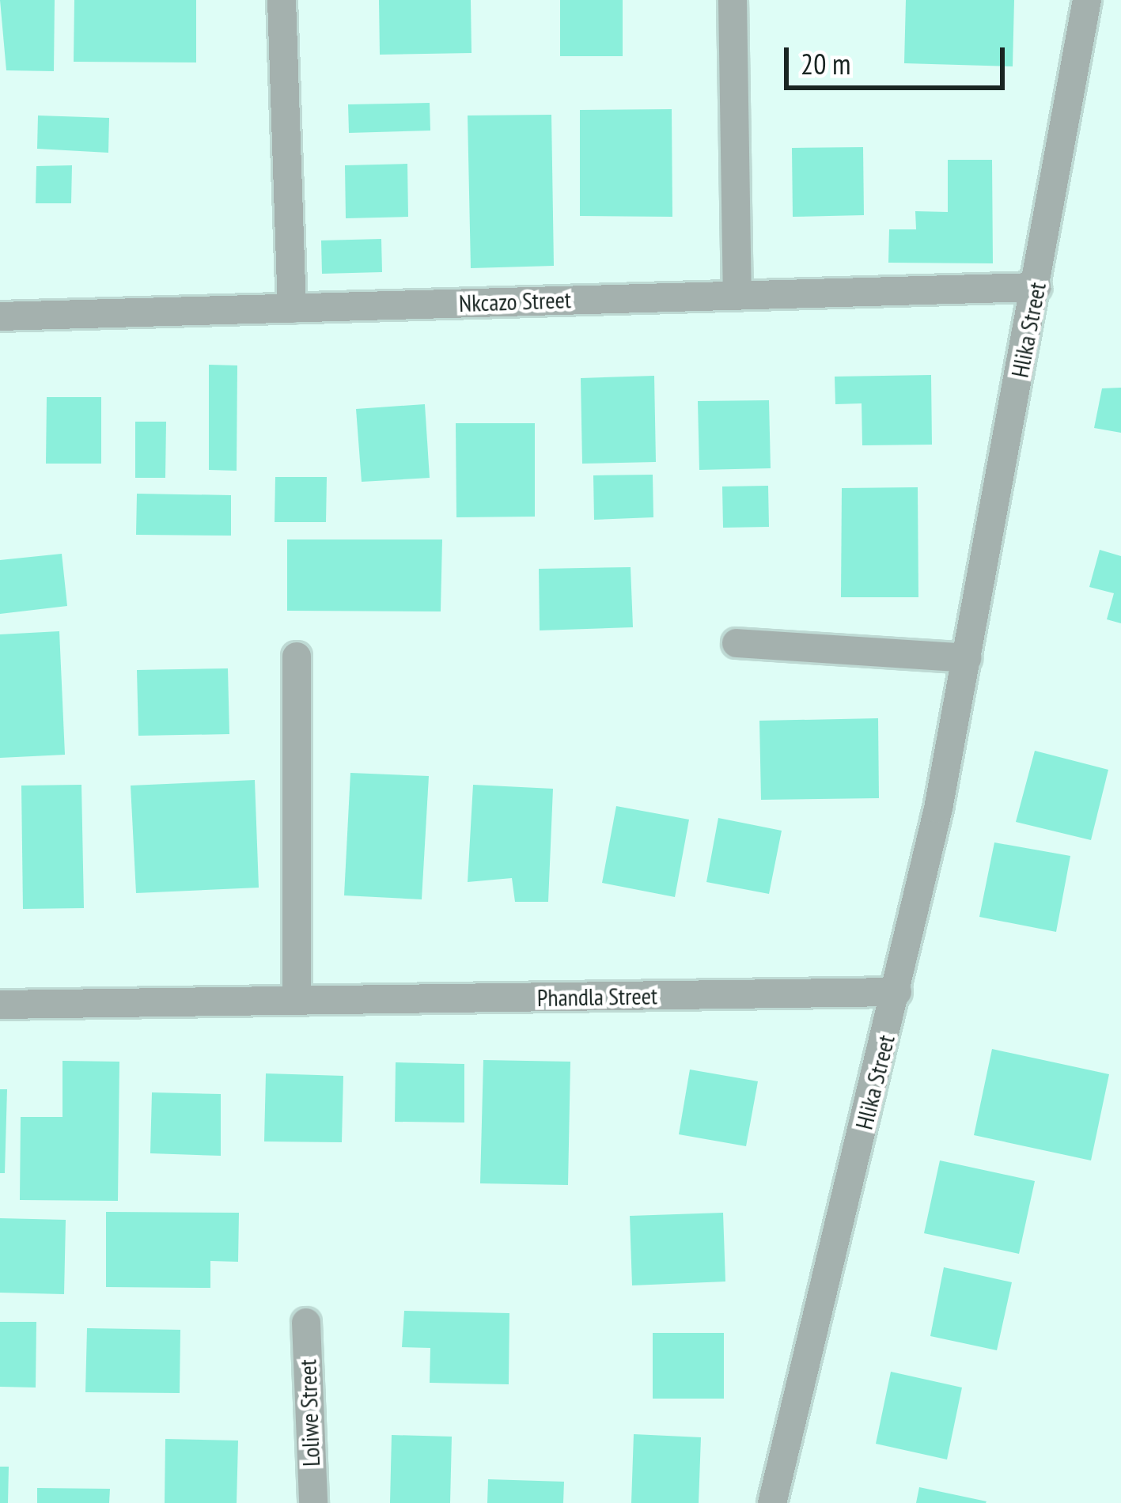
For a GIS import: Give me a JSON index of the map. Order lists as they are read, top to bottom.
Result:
{
  "streets": {
    "street": [
      "Nkcazo Street",
      "Hlika Street",
      "Phandla Street",
      "Loliwe Street"
    ]
  },
  "crossings": [
    ["Nkcazo Street", "Hlika Street"],
    ["Hlika Street", "Phandla Street"]
  ],
  "scale_bar": "20 m"
}
